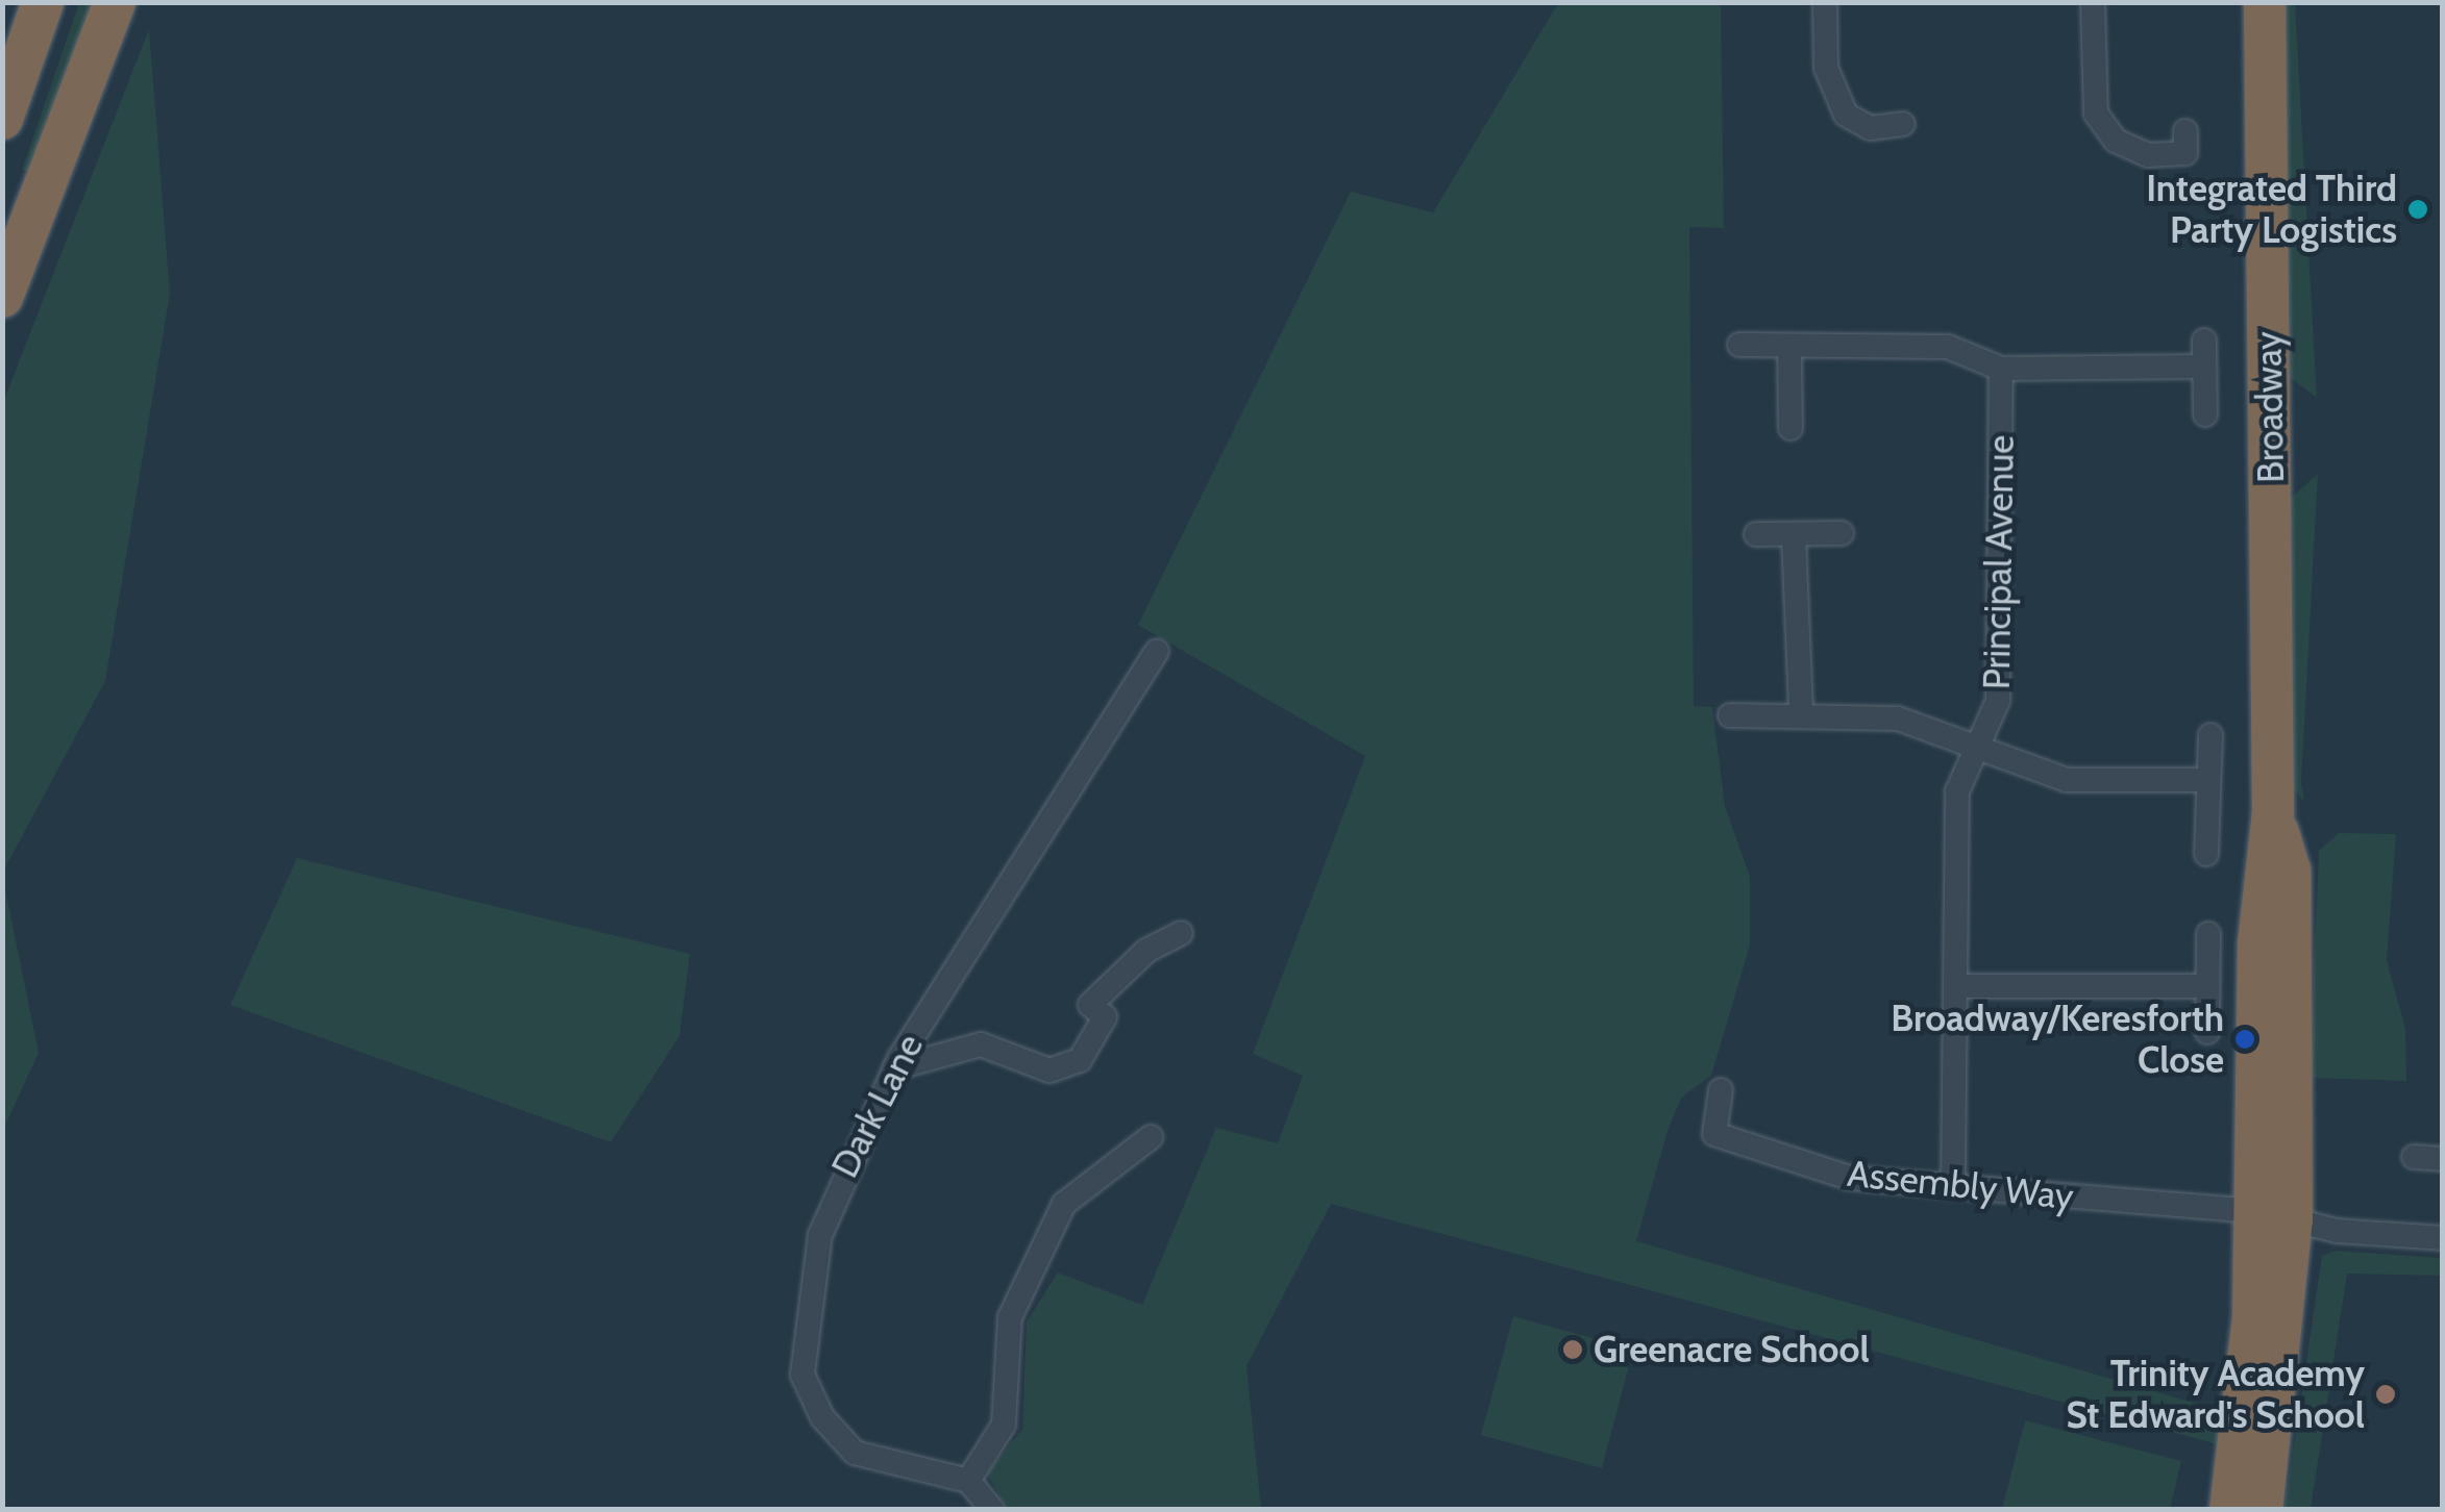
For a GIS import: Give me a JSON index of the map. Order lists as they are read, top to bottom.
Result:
{
  "streets": {
    "highway": ["Broadway"],
    "street": ["Principal Avenue", "Dark Lane", "Assembly Way"]
  },
  "crossings": [
    ["Broadway", "Assembly Way"],
    ["Principal Avenue", "Assembly Way"]
  ],
  "places": [
    "Integrated Third Party Logistics",
    "Broadway/Keresforth Close",
    "Greenacre School",
    "Trinity Academy St Edward's School"
  ]
}
